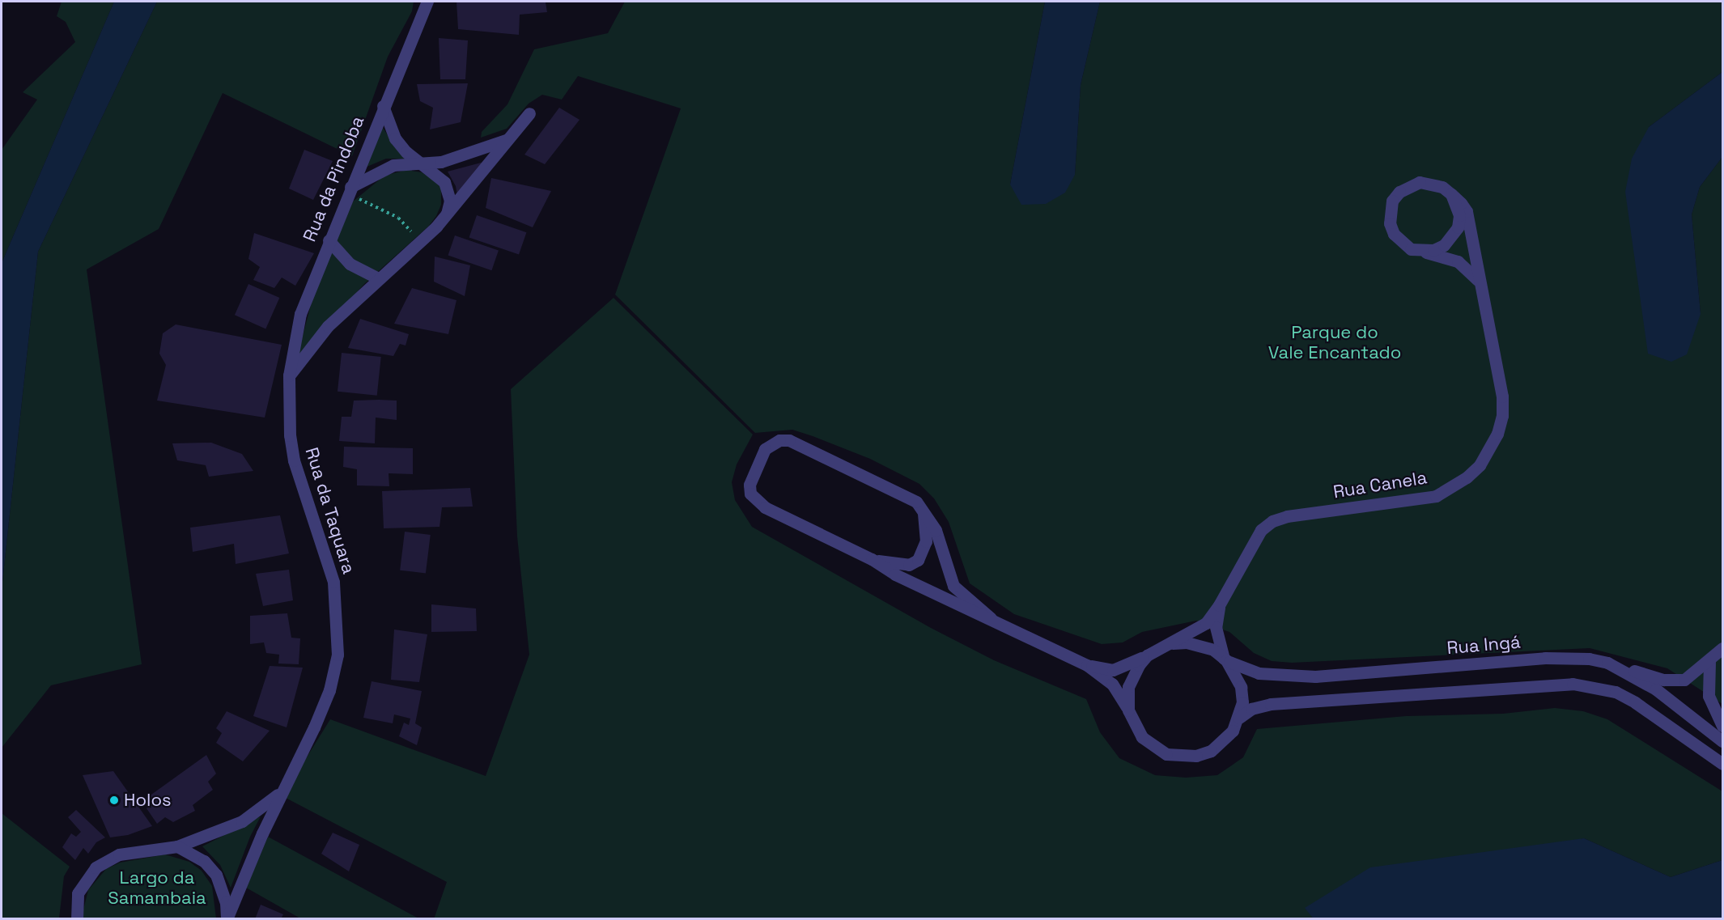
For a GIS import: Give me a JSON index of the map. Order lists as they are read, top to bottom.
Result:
{
  "streets": {
    "street": [
      "Rua da Pindoba",
      "Rua Canela",
      "Rua da Taquara",
      "Rua Ingá"
    ]
  },
  "crossings": [
    ["Rua da Pindoba", "Rua da Taquara"],
    ["Rua Canela", "Rua Ingá"]
  ],
  "parks": ["Parque do Vale Encantado", "Largo da Samambaia"],
  "places": ["Holos"]
}
